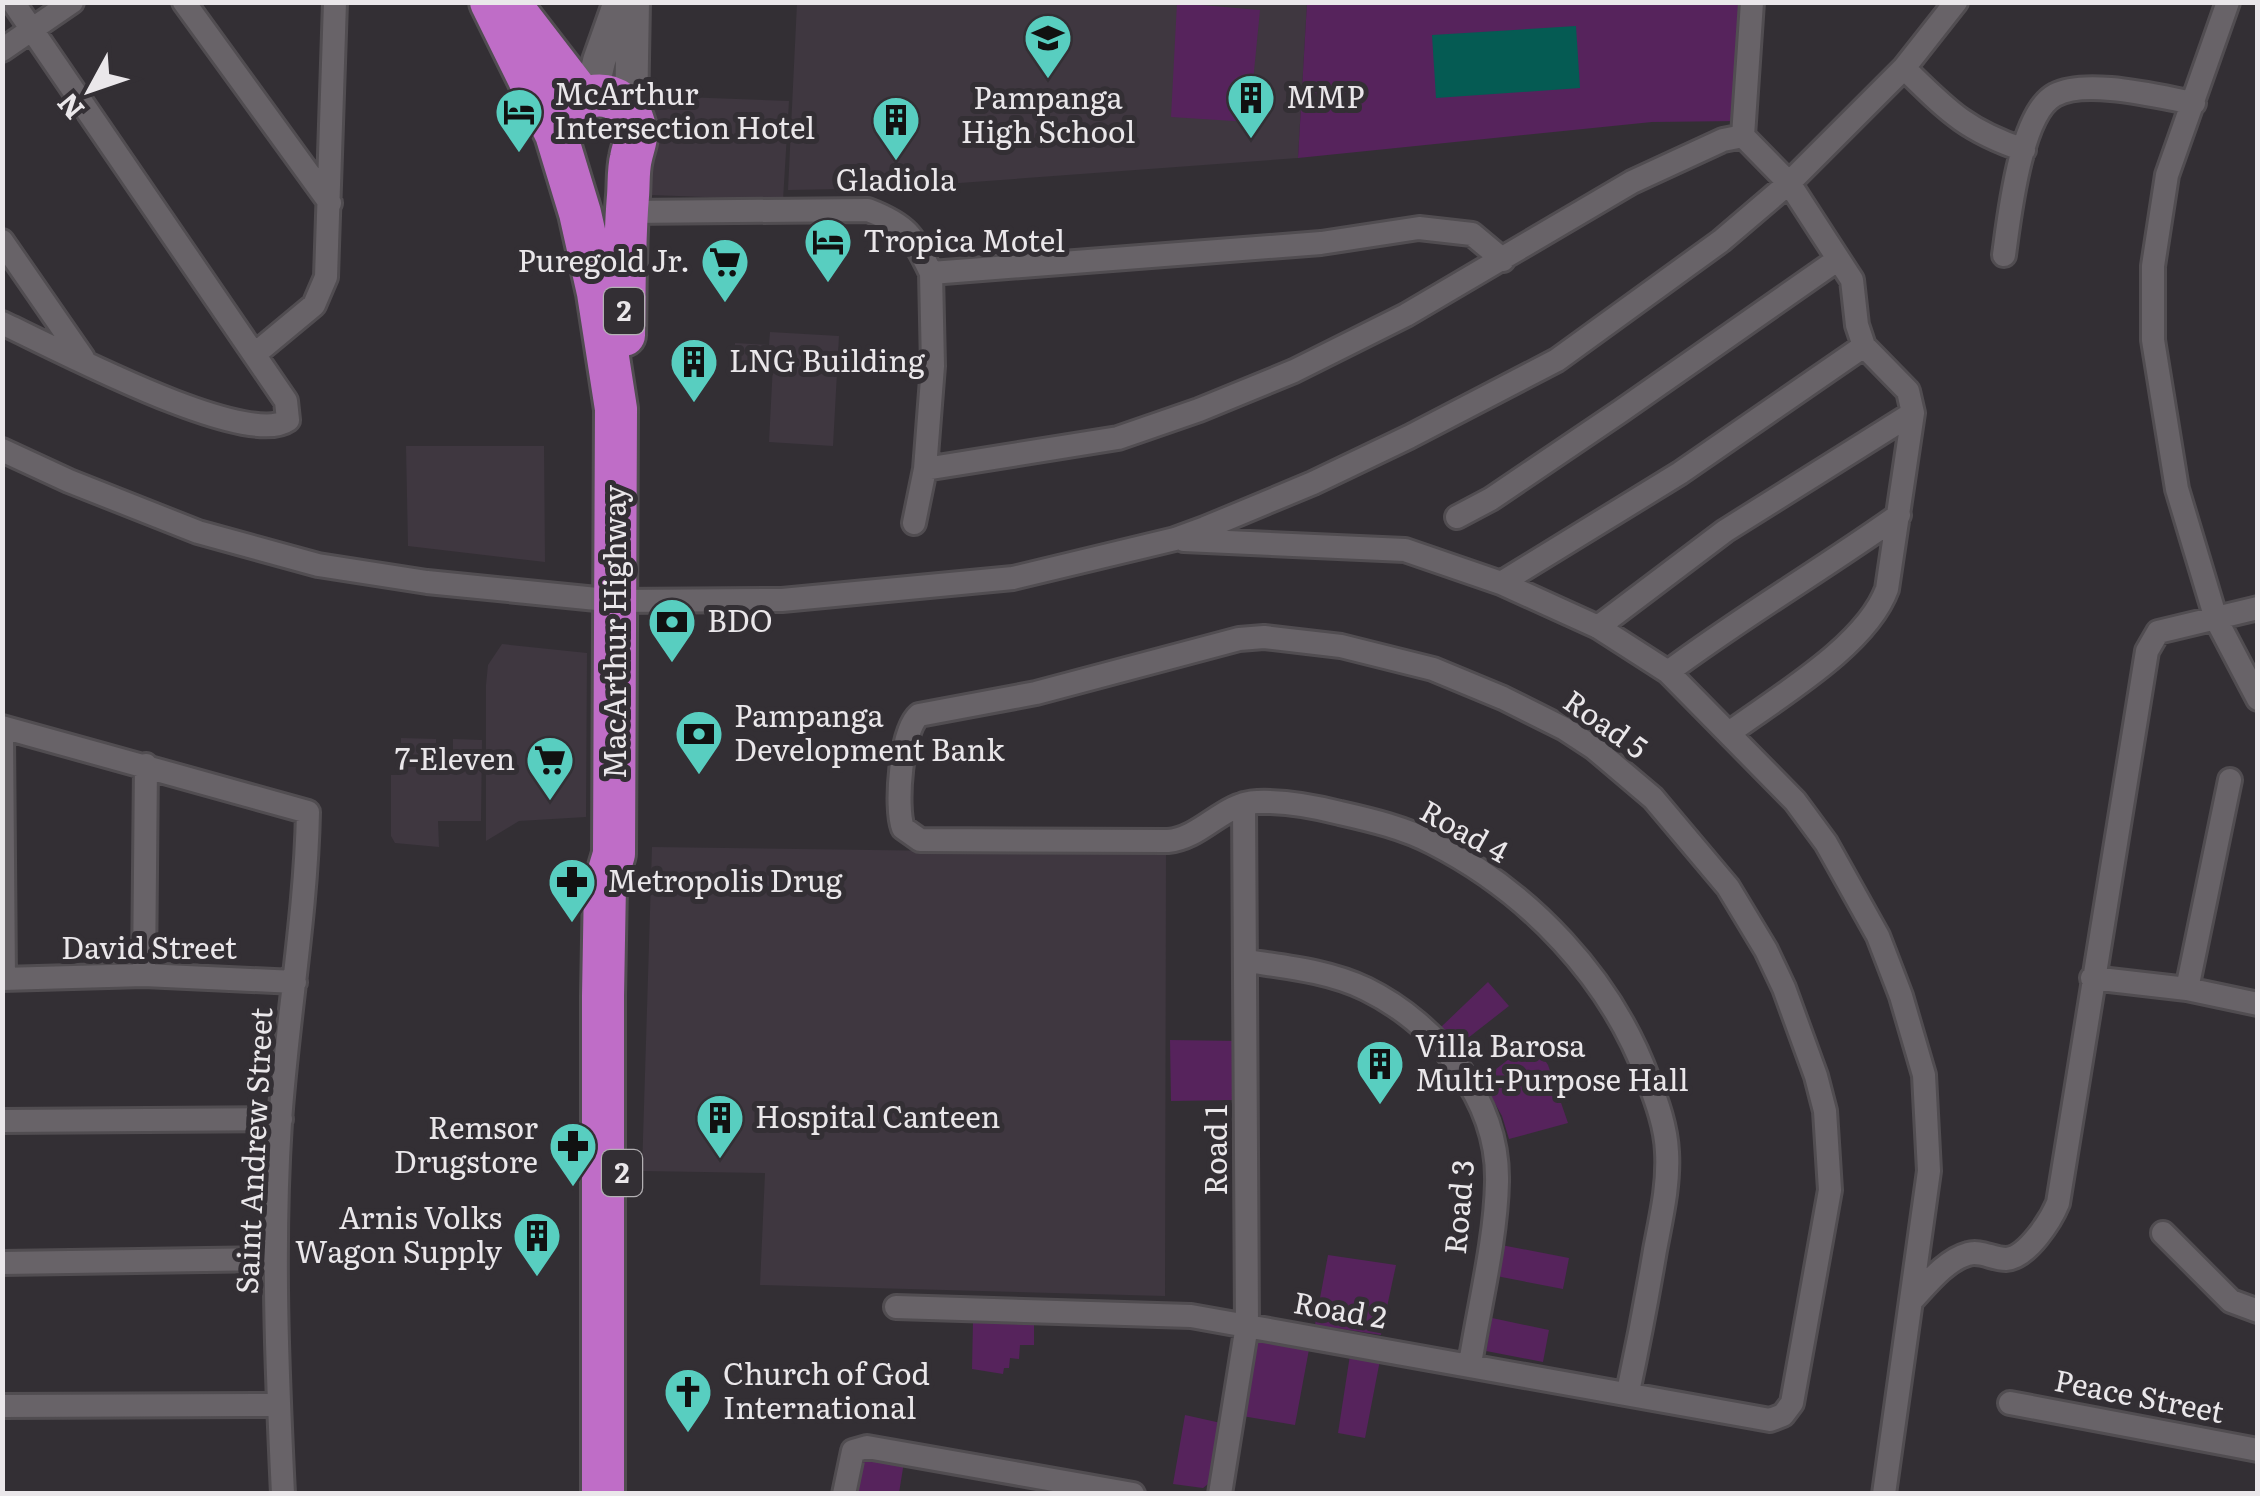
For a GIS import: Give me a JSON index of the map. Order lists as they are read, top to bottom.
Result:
{
  "streets": {
    "highway": ["2", "MacArthur Highway"],
    "street": [
      "Road 5",
      "Road 4",
      "David Street",
      "Road 1",
      "Saint Andrew Street",
      "Road 3",
      "Road 2",
      "Peace Street"
    ]
  },
  "crossings": [
    ["Road 5", "Road 4"],
    ["Road 5", "Road 1"],
    ["Road 5", "Road 2"],
    ["Road 4", "Road 1"],
    ["Road 4", "Road 2"],
    ["David Street", "Saint Andrew Street"],
    ["Road 1", "Road 3"],
    ["Road 1", "Road 2"],
    ["Road 3", "Road 2"]
  ],
  "places": {
    "school or university": ["Pampanga High School"],
    "building": [
      "MMP",
      "Gladiola",
      "LNG Building",
      "Villa Barosa Multi-Purpose Hall",
      "Hospital Canteen",
      "Arnis Volks Wagon Supply"
    ],
    "hotel": ["McArthur Intersection Hotel", "Tropica Motel"],
    "supermarket": ["Puregold Jr.", "7-Eleven"],
    "bank": ["BDO", "Pampanga Development Bank"],
    "pharmacy": ["Metropolis Drug", "Remsor Drugstore"],
    "church": ["Church of God International"]
  },
  "north": "bottom left"
}
